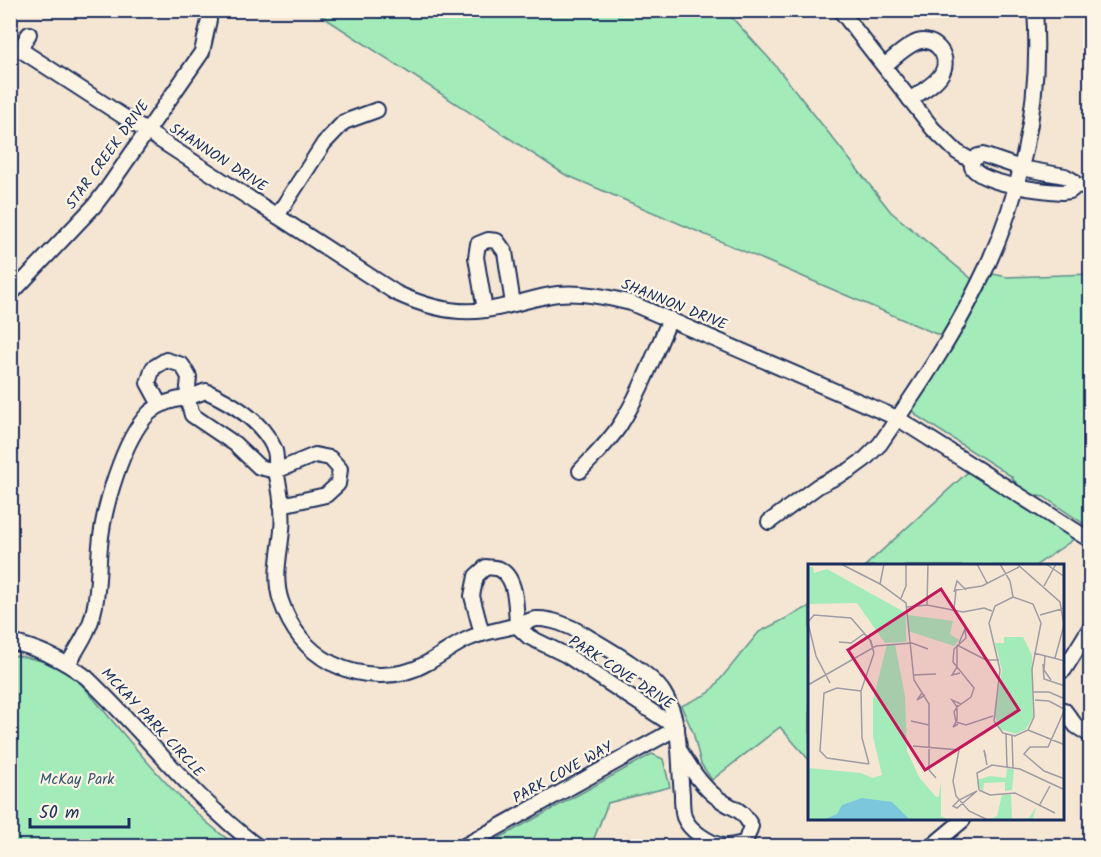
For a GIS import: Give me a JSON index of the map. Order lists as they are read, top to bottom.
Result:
{
  "streets": {
    "street": [
      "STAR CREEK DRIVE",
      "SHANNON DRIVE",
      "PARK COVE DRIVE",
      "MCKAY PARK CIRCLE",
      "PARK COVE WAY"
    ]
  },
  "crossings": [
    ["STAR CREEK DRIVE", "SHANNON DRIVE"],
    ["PARK COVE DRIVE", "PARK COVE WAY"]
  ],
  "parks": ["McKay Park"],
  "scale_bar": "50 m"
}
